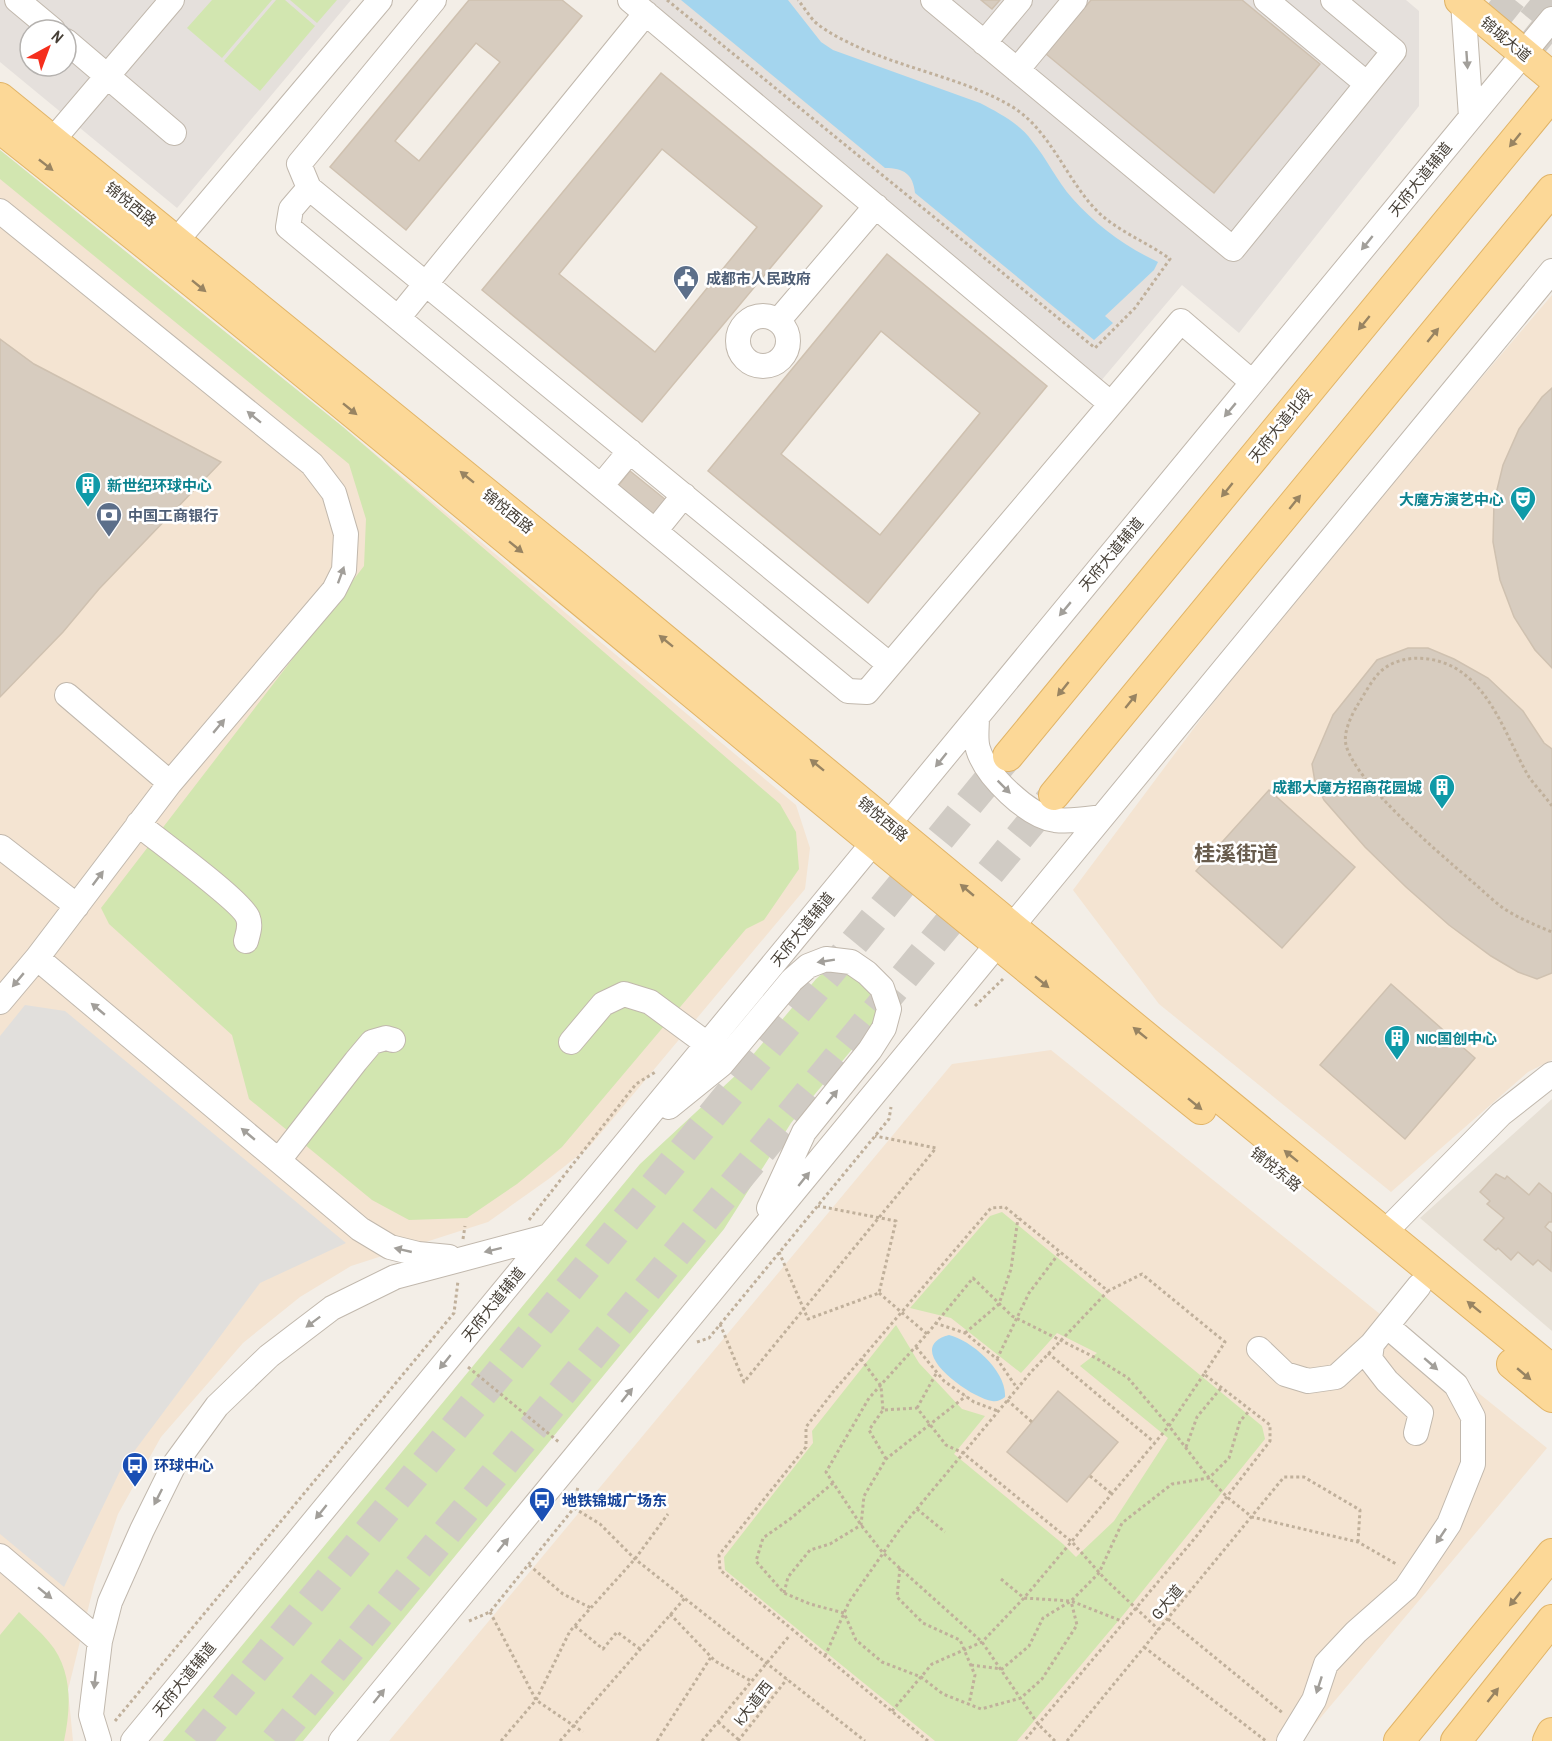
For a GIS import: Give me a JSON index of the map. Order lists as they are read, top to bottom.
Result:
{
  "streets": {
    "main road": [
      "锦城大道",
      "锦悦西路",
      "天府大道北段",
      "锦悦东路"
    ],
    "street": ["天府大道辅道"],
    "path": ["G大道", "k大道西"]
  },
  "crossings": [
    ["锦城大道", "天府大道辅道"],
    ["天府大道辅道", "锦悦西路"],
    ["锦悦西路", "锦悦东路"]
  ],
  "districts": ["桂溪街道"],
  "places": {
    "public building": ["成都市人民政府"],
    "building": ["新世纪环球中心", "成都大魔方招商花园城", "NIC国创中心"],
    "theatre": ["大魔方演艺中心"],
    "bank": ["中国工商银行"],
    "bus stop": ["环球中心", "地铁锦城广场东"]
  },
  "north": "top right"
}
